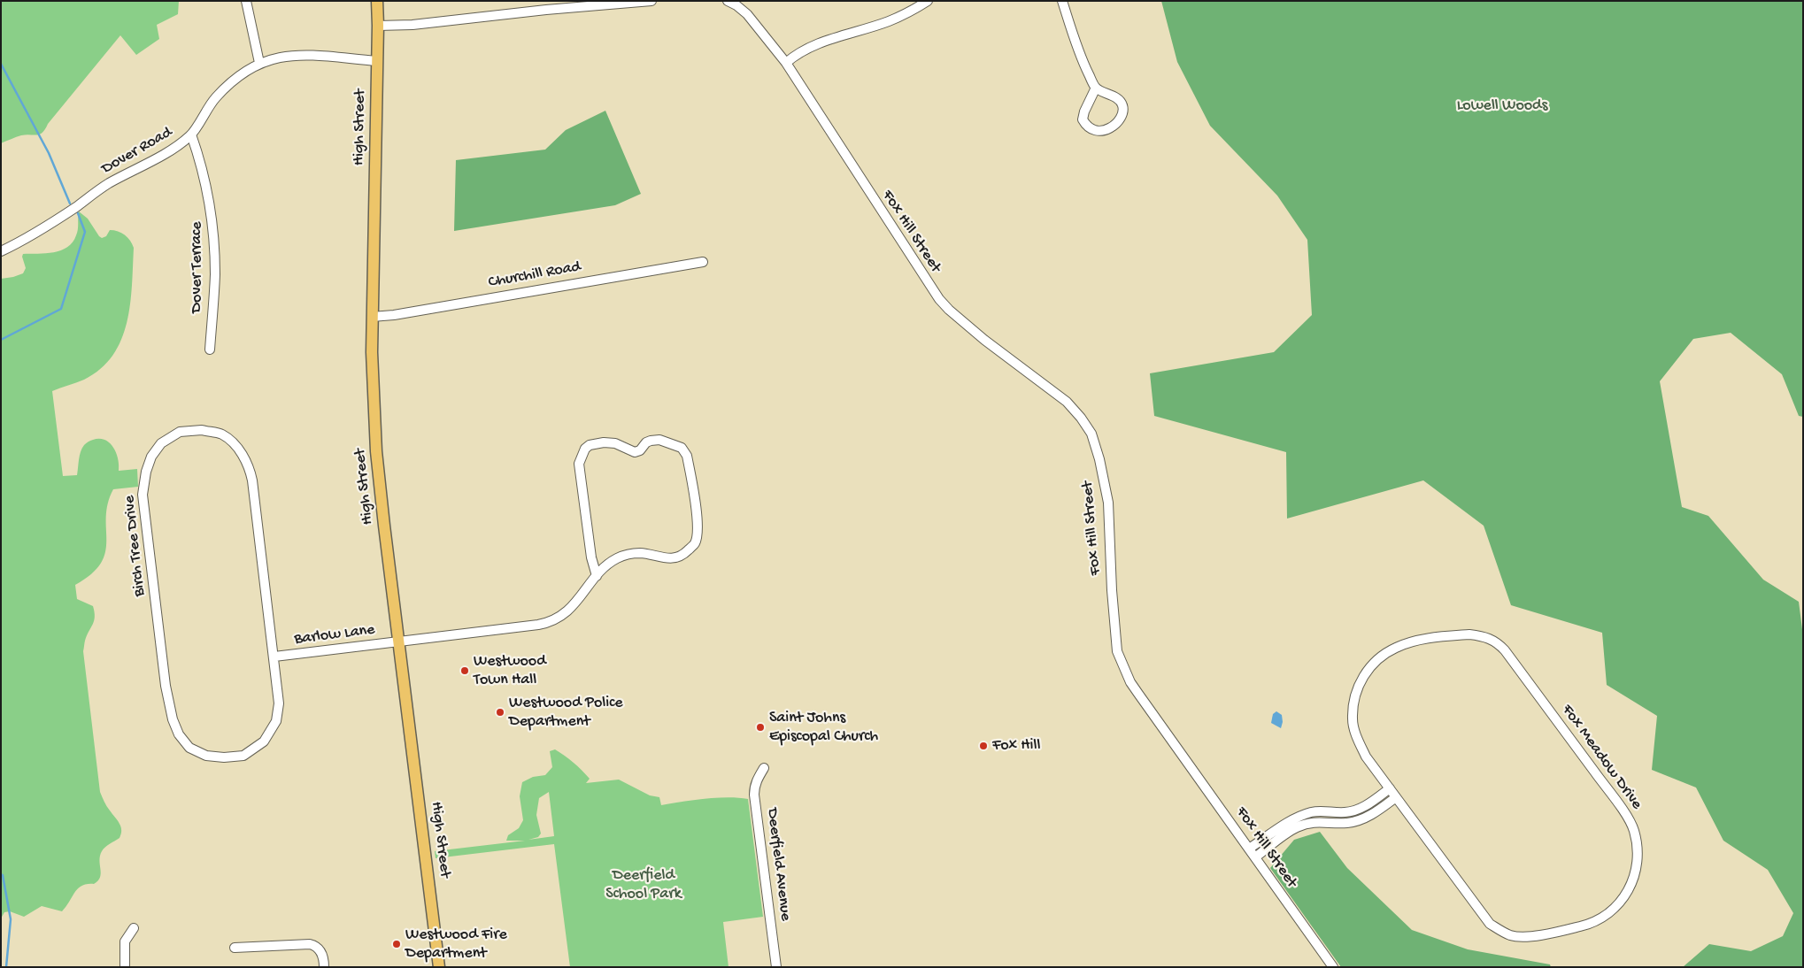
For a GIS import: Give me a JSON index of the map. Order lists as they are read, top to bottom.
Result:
{
  "streets": {
    "main road": ["High Street"],
    "street": [
      "Dover Road",
      "Fox Hill Street",
      "Dover Terrace",
      "Churchill Road",
      "Birch Tree Drive",
      "Barlow Lane",
      "Fox Meadow Drive",
      "Deerfield Avenue"
    ]
  },
  "crossings": [
    ["High Street", "Dover Road"],
    ["High Street", "Churchill Road"],
    ["High Street", "Barlow Lane"],
    ["Dover Road", "Dover Terrace"],
    ["Birch Tree Drive", "Barlow Lane"]
  ],
  "parks": ["Lowell Woods", "Deerfield School Park"],
  "places": [
    "Westwood Town Hall",
    "Westwood Police Department",
    "Saint Johns Episcopal Church",
    "Fox Hill",
    "Westwood Fire Department"
  ]
}
